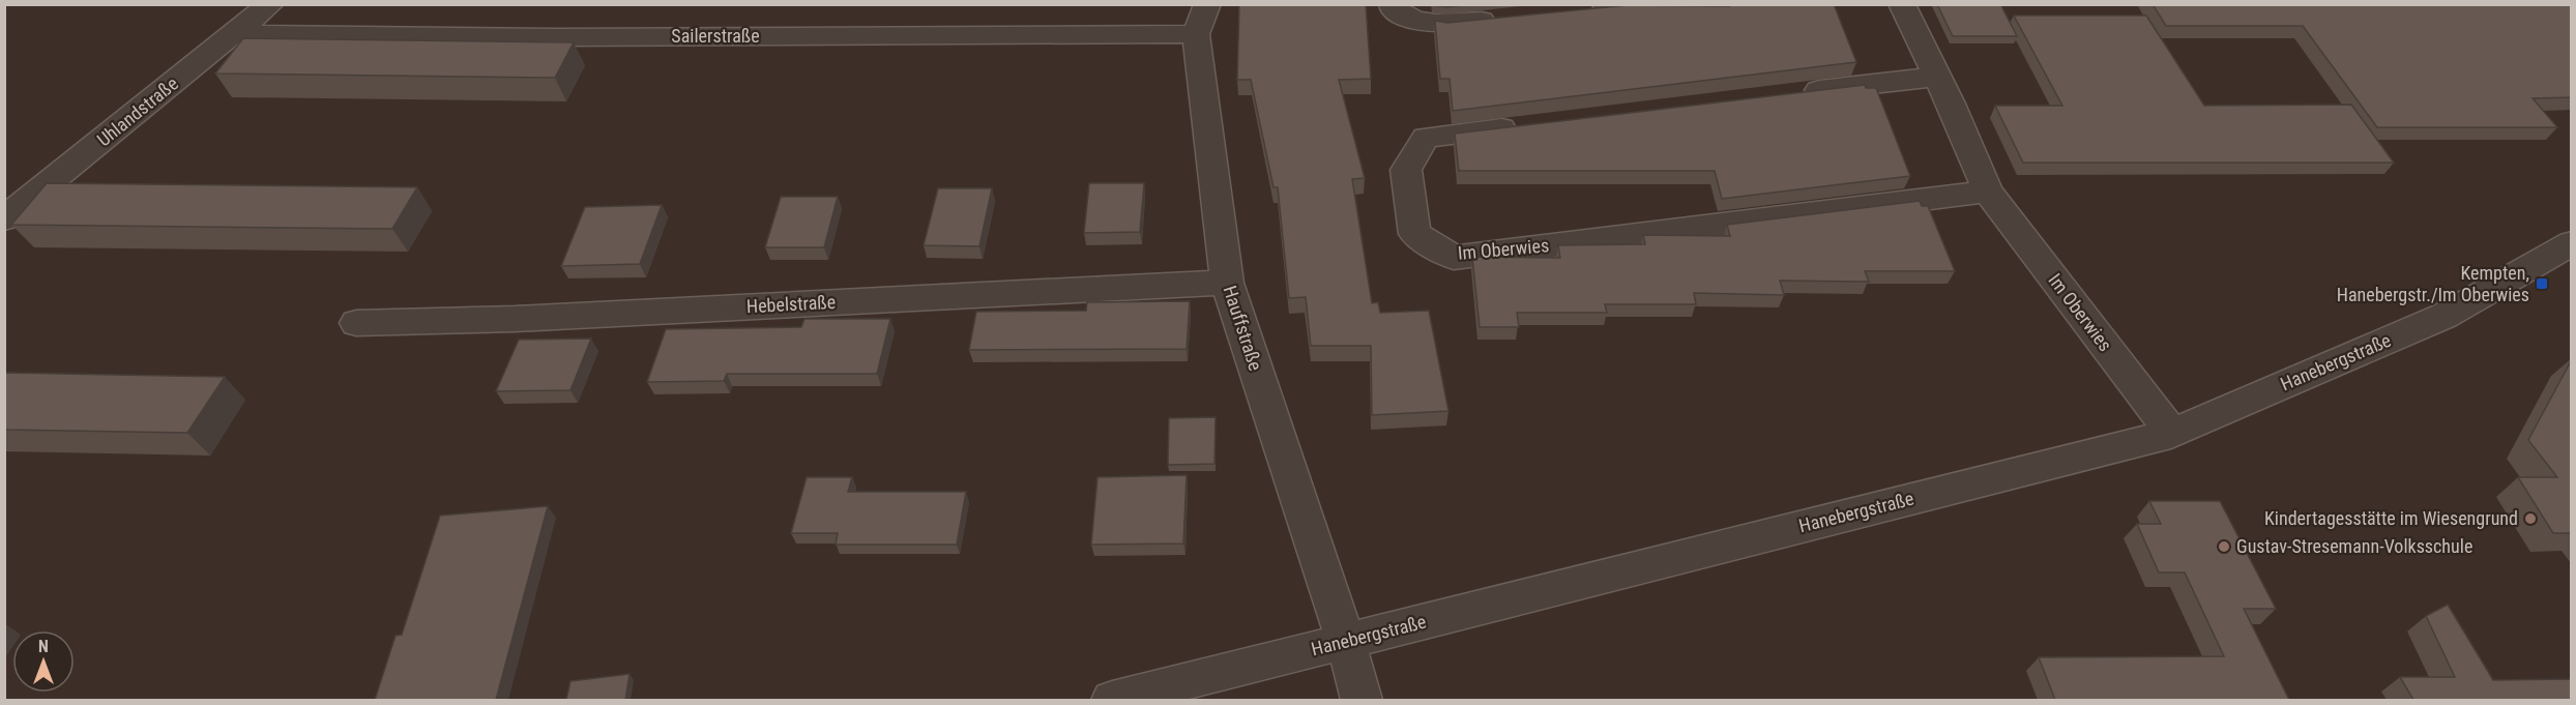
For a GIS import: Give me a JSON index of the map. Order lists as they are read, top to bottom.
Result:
{
  "streets": {
    "street": [
      "Sailerstraße",
      "Uhlandstraße",
      "Im Oberwies",
      "Hebelstraße",
      "Hauffstraße",
      "Hanebergstraße"
    ]
  },
  "crossings": [
    ["Sailerstraße", "Uhlandstraße"],
    ["Sailerstraße", "Hauffstraße"],
    ["Im Oberwies", "Hanebergstraße"],
    ["Hebelstraße", "Hauffstraße"],
    ["Hauffstraße", "Hanebergstraße"]
  ],
  "places": {
    "transit": ["Kempten, Hanebergstr./Im Oberwies"],
    "other": ["Kindertagesstätte im Wiesengrund", "Gustav-Stresemann-Volksschule"]
  },
  "north": "top"
}
